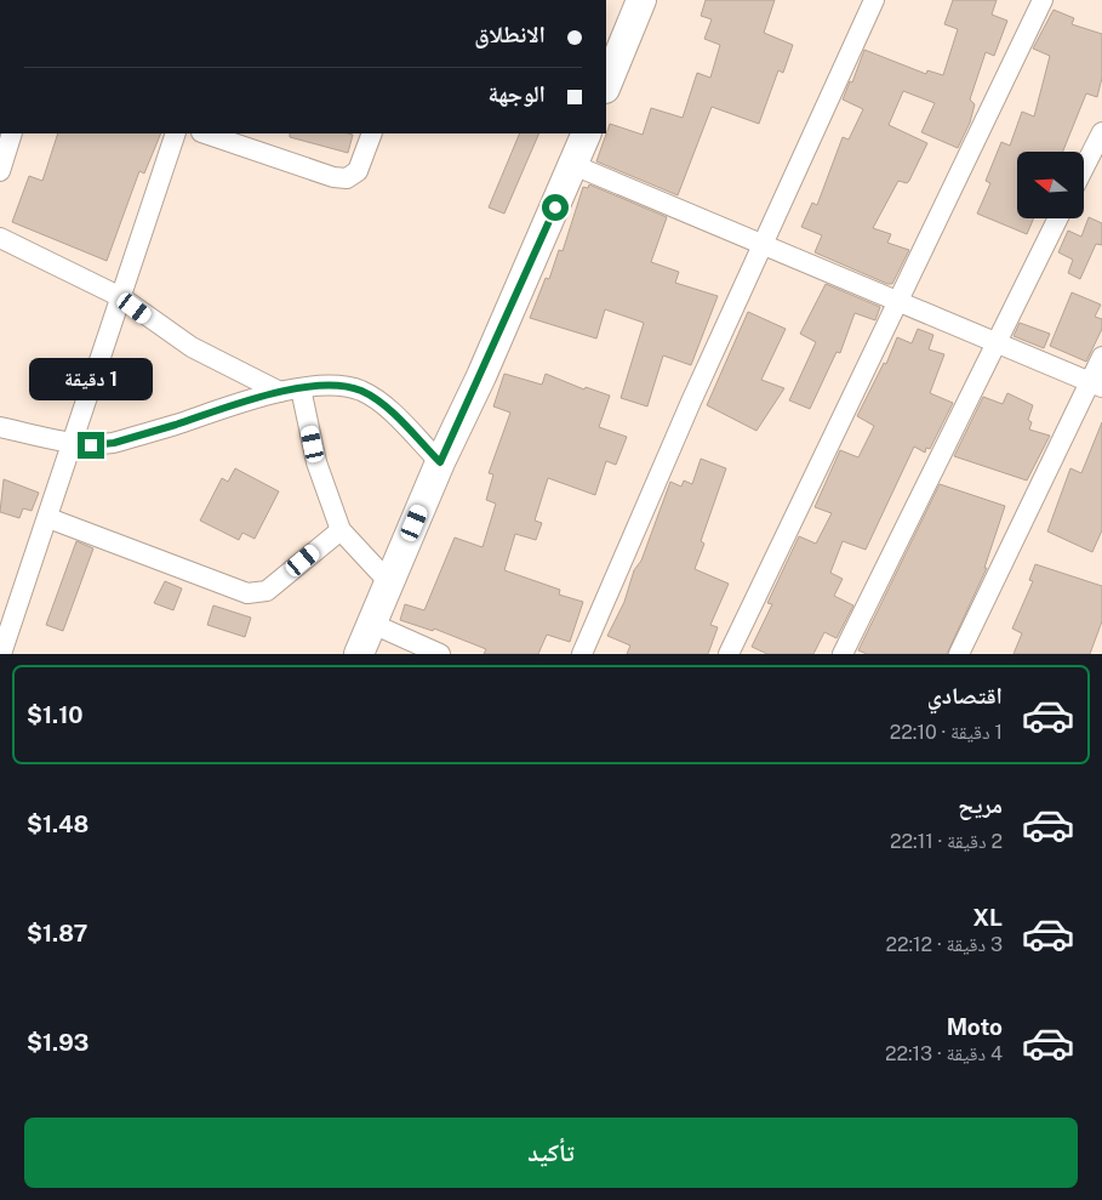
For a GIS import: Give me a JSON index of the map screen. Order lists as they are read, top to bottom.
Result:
{
  "north": "left",
  "page": {
    "banner": ["الانطلاق", "الوجهة"],
    "bubble": "1 دقيقة",
    "list": [
      {
        "name": "اقتصادي",
        "note": "1 دقيقة · 22:10",
        "value": "$1.10"
      },
      {
        "name": "مريح",
        "note": "2 دقيقة · 22:11",
        "value": "$1.48"
      },
      {
        "name": "XL",
        "note": "3 دقيقة · 22:12",
        "value": "$1.87"
      },
      {
        "name": "Moto",
        "note": "4 دقيقة · 22:13",
        "value": "$1.93"
      }
    ],
    "buttons": "تأكيد"
  }
}
